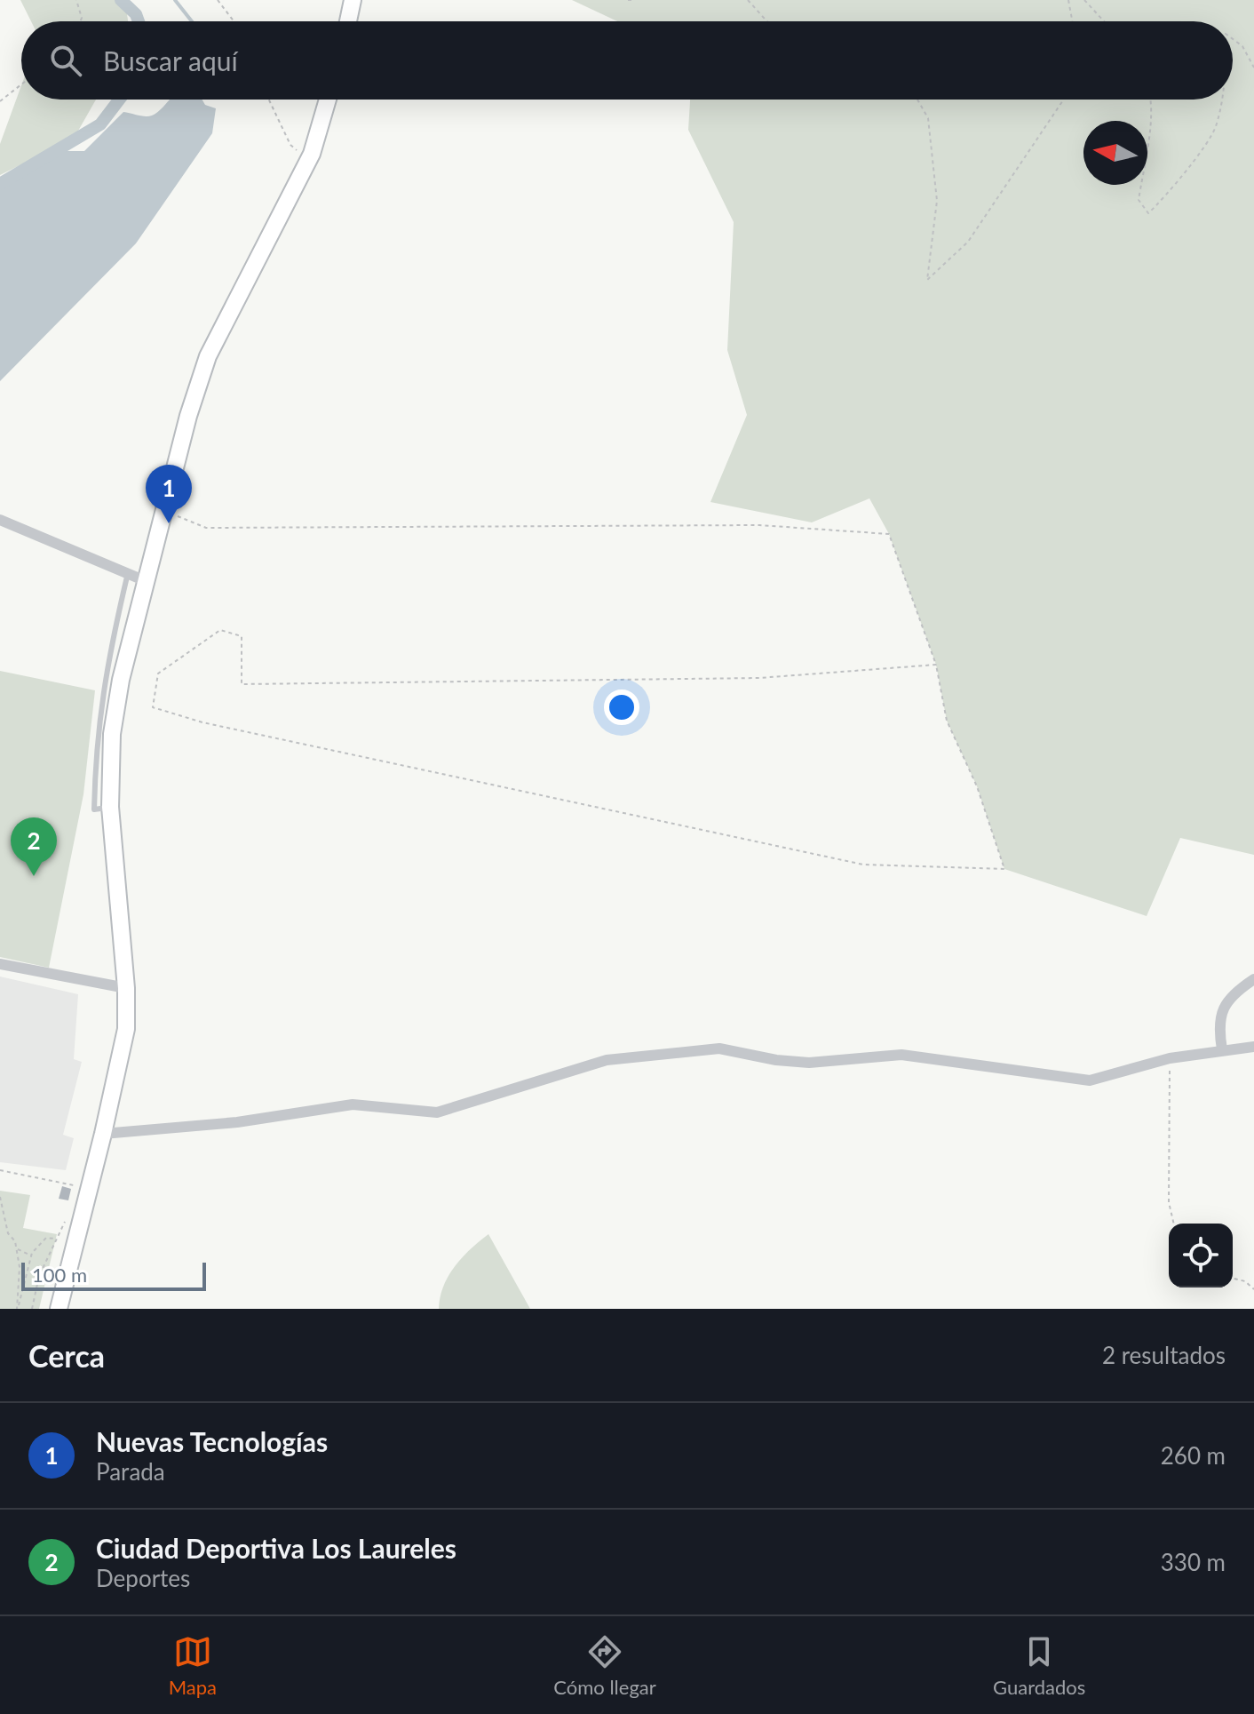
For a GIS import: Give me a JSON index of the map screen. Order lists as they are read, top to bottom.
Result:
{
  "scale_bar": "100 m",
  "north": "left",
  "page": {
    "search": "Buscar aquí",
    "pins": ["1", "2"],
    "scale": "100 m",
    "heading": ["Cerca", "2 resultados"],
    "list": [
      {
        "mark": "1",
        "name": "Nuevas Tecnologías",
        "note": "Parada",
        "value": "260 m"
      },
      {
        "mark": "2",
        "name": "Ciudad Deportiva Los Laureles",
        "note": "Deportes",
        "value": "330 m"
      }
    ],
    "nav": ["Mapa", "Cómo llegar", "Guardados"]
  }
}
